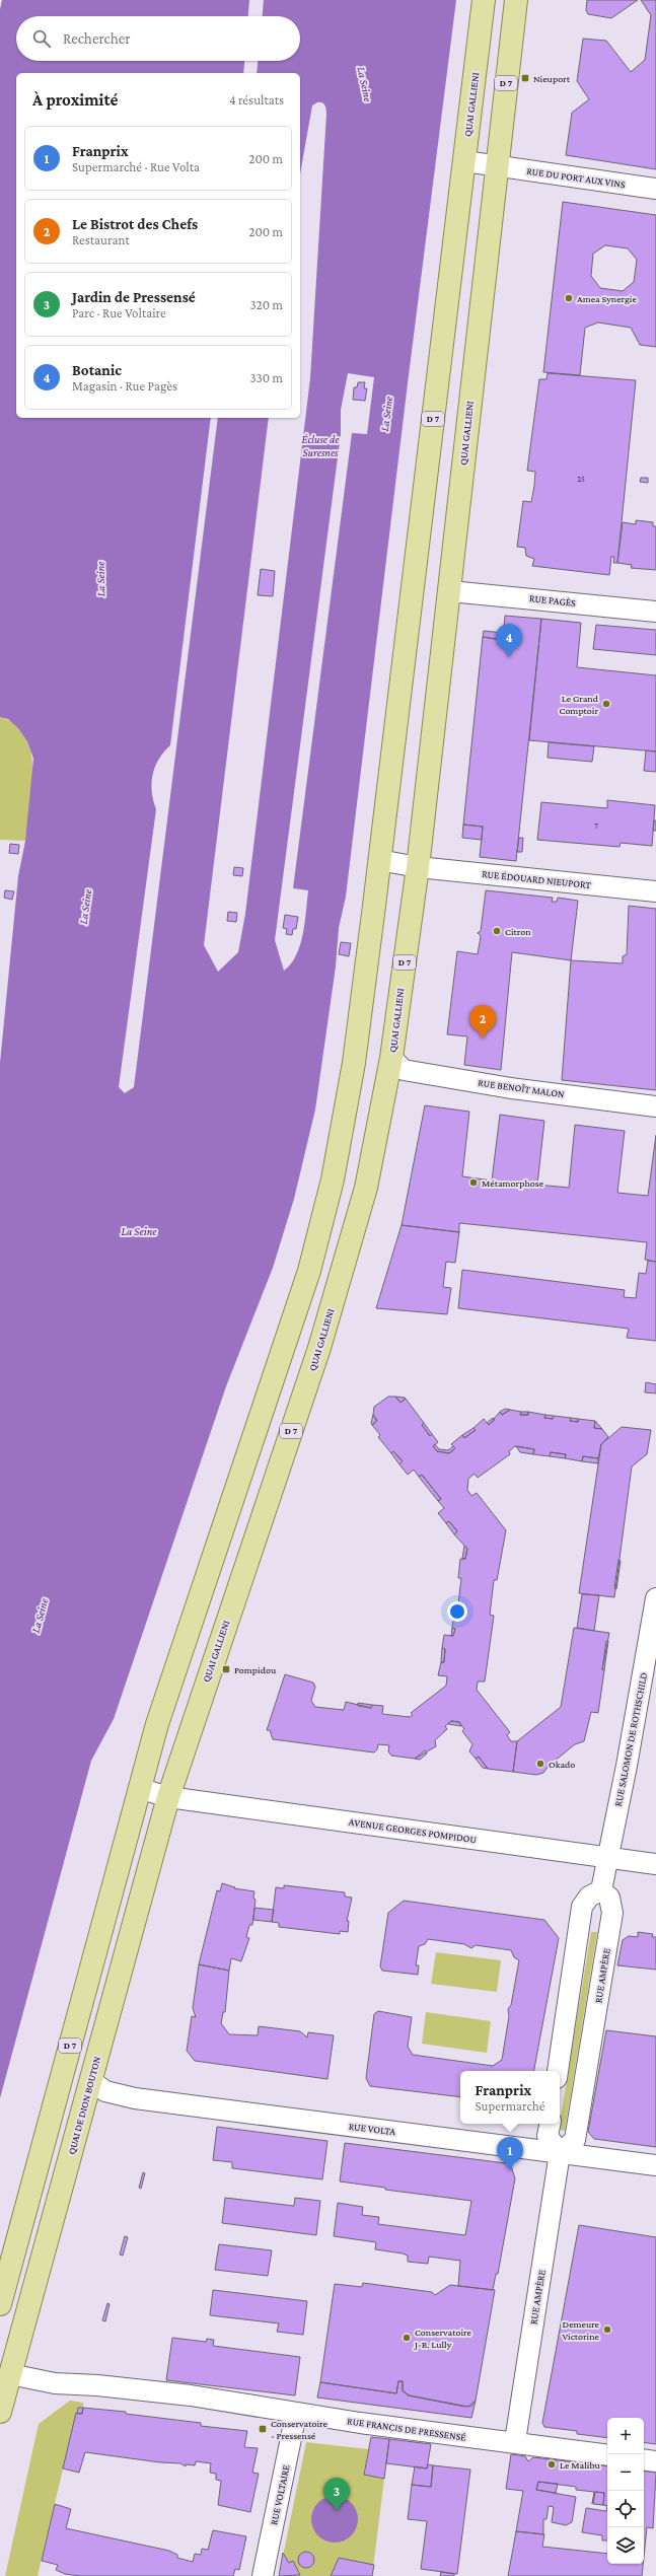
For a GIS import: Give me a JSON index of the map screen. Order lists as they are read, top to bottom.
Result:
{
  "streets": {
    "main road": ["D 7", "QUAI GALLIENI", "QUAI DE DION BOUTON"],
    "street": [
      "RUE DU PORT AUX VINS",
      "RUE PAGÈS",
      "RUE ÉDOUARD NIEUPORT",
      "RUE BENOÎT MALON",
      "RUE SALOMON DE ROTHSCHILD",
      "AVENUE GEORGES POMPIDOU",
      "RUE AMPÈRE",
      "RUE VOLTA",
      "RUE FRANCIS DE PRESSENSÉ",
      "RUE VOLTAIRE"
    ]
  },
  "crossings": [
    ["D 7", "QUAI GALLIENI"],
    ["D 7", "AVENUE GEORGES POMPIDOU"],
    ["QUAI GALLIENI", "RUE DU PORT AUX VINS"],
    ["QUAI GALLIENI", "RUE PAGÈS"],
    ["QUAI GALLIENI", "RUE ÉDOUARD NIEUPORT"],
    ["QUAI GALLIENI", "RUE BENOÎT MALON"],
    ["QUAI GALLIENI", "AVENUE GEORGES POMPIDOU"],
    ["QUAI GALLIENI", "QUAI DE DION BOUTON"],
    ["RUE SALOMON DE ROTHSCHILD", "AVENUE GEORGES POMPIDOU"],
    ["AVENUE GEORGES POMPIDOU", "QUAI DE DION BOUTON"],
    ["RUE AMPÈRE", "RUE VOLTA"],
    ["RUE AMPÈRE", "RUE FRANCIS DE PRESSENSÉ"],
    ["QUAI DE DION BOUTON", "RUE VOLTA"],
    ["QUAI DE DION BOUTON", "RUE FRANCIS DE PRESSENSÉ"],
    ["RUE FRANCIS DE PRESSENSÉ", "RUE VOLTAIRE"]
  ],
  "water": ["La Seine", "Écluse de Suresnes"],
  "places": {
    "transit": ["Nieuport", "Pompidou", "Conservatoire - Pressensé"],
    "other": [
      "Amea Synergie",
      "Le Grand Comptoir",
      "Citron",
      "Métamorphose",
      "Okado",
      "Demeure Victorine",
      "Conservatoire J-B. Lully",
      "Le Malibu"
    ]
  },
  "house_numbers": ["25", "7"],
  "page": {
    "search": "Rechercher",
    "heading": ["À proximité", "4 résultats"],
    "list": [
      {
        "mark": "1",
        "name": "Franprix",
        "note": "Supermarché · Rue Volta",
        "value": "200 m"
      },
      {
        "mark": "2",
        "name": "Le Bistrot des Chefs",
        "note": "Restaurant",
        "value": "200 m"
      },
      {
        "mark": "3",
        "name": "Jardin de Pressensé",
        "note": "Parc · Rue Voltaire",
        "value": "320 m"
      },
      {
        "mark": "4",
        "name": "Botanic",
        "note": "Magasin · Rue Pagès",
        "value": "330 m"
      }
    ],
    "pins": [
      "4",
      "2",
      "1",
      "3"
    ],
    "popup": ["Franprix", "Supermarché"],
    "map_buttons": ["+", "−"]
  }
}
